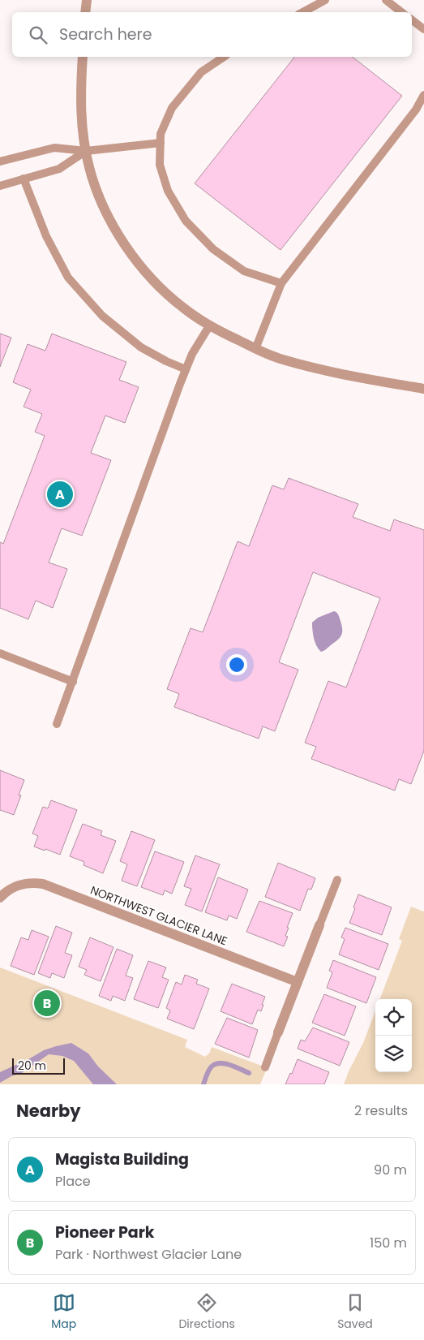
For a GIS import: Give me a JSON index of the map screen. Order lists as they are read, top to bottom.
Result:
{
  "streets": {
    "street": ["NORTHWEST GLACIER LANE"]
  },
  "scale_bar": "20 m",
  "page": {
    "search": "Search here",
    "pins": ["A", "B"],
    "scale": "20 m",
    "heading": ["Nearby", "2 results"],
    "list": [
      {
        "mark": "A",
        "name": "Magista Building",
        "note": "Place",
        "value": "90 m"
      },
      {
        "mark": "B",
        "name": "Pioneer Park",
        "note": "Park · Northwest Glacier Lane",
        "value": "150 m"
      }
    ],
    "nav": ["Map", "Directions", "Saved"]
  }
}
